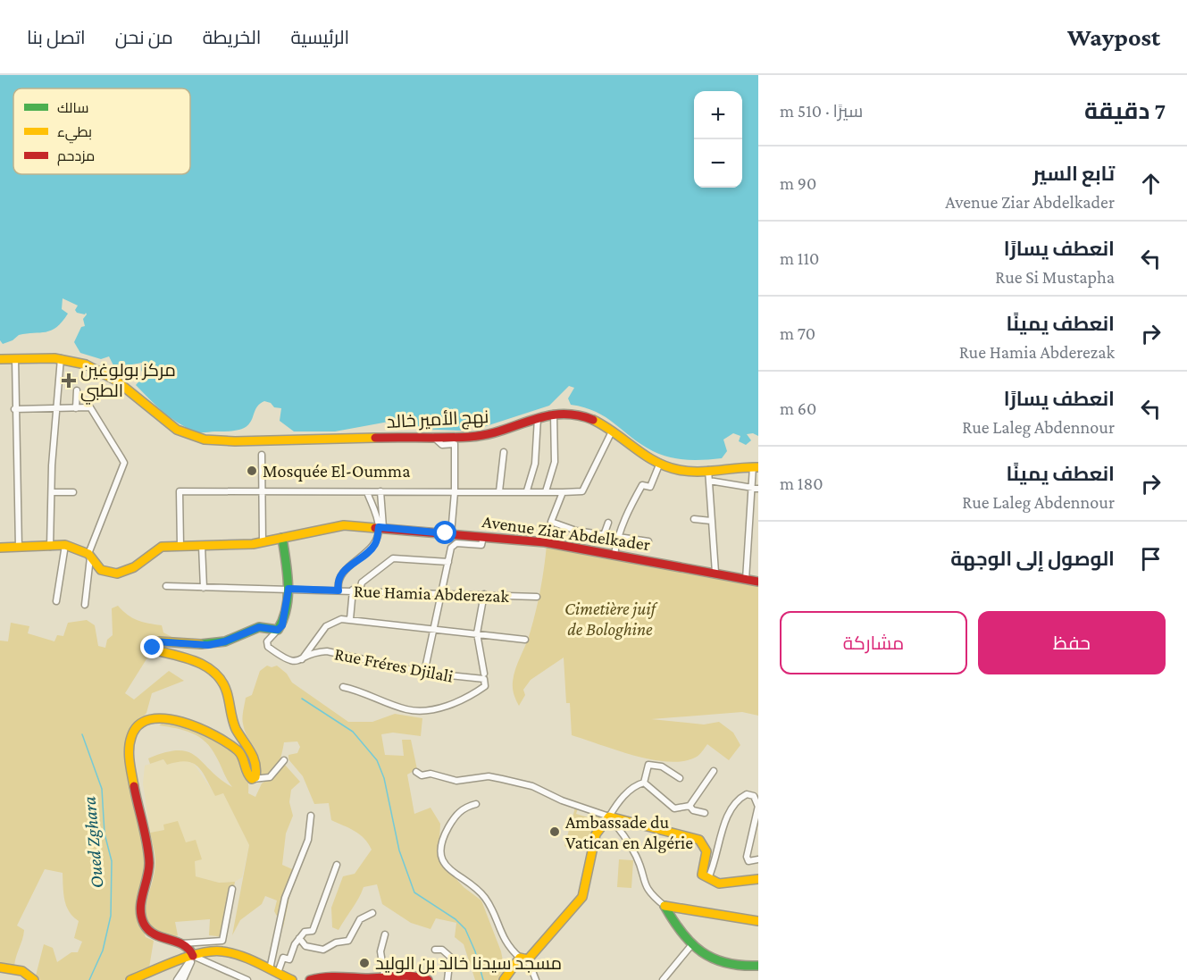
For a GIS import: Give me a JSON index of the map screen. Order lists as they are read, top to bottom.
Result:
{
  "streets": {
    "street": [
      "نهج الأمير خالد",
      "Avenue Ziar Abdelkader",
      "Rue Hamia Abderezak",
      "Rue Fréres Djilali"
    ]
  },
  "water": ["Oued Zghara"],
  "parks": ["Cimetière juif de Bologhine"],
  "places": {
    "health": ["مركز بولوغين الطبي"],
    "other": ["Mosquée El-Oumma", "Ambassade du Vatican en Algérie", "مسجد سيدنا خالد بن الوليد"]
  },
  "legend": ["سالك", "بطيء", "مزدحم"],
  "page": {
    "header": "Waypost",
    "nav": [
      "الرئيسية",
      "الخريطة",
      "من نحن",
      "اتصل بنا"
    ],
    "heading": ["7 دقيقة", "سيرًا · 510 m"],
    "map_buttons": ["+", "−"],
    "list": [
      ["تابع السير", "Avenue Ziar Abdelkader", "90 m"],
      ["انعطف يسارًا", "Rue Si Mustapha", "110 m"],
      ["انعطف يمينًا", "Rue Hamia Abderezak", "70 m"],
      ["انعطف يسارًا", "Rue Laleg Abdennour", "60 m"],
      ["انعطف يمينًا", "Rue Laleg Abdennour", "180 m"],
      "الوصول إلى الوجهة"
    ],
    "buttons": ["حفظ", "مشاركة"]
  }
}
